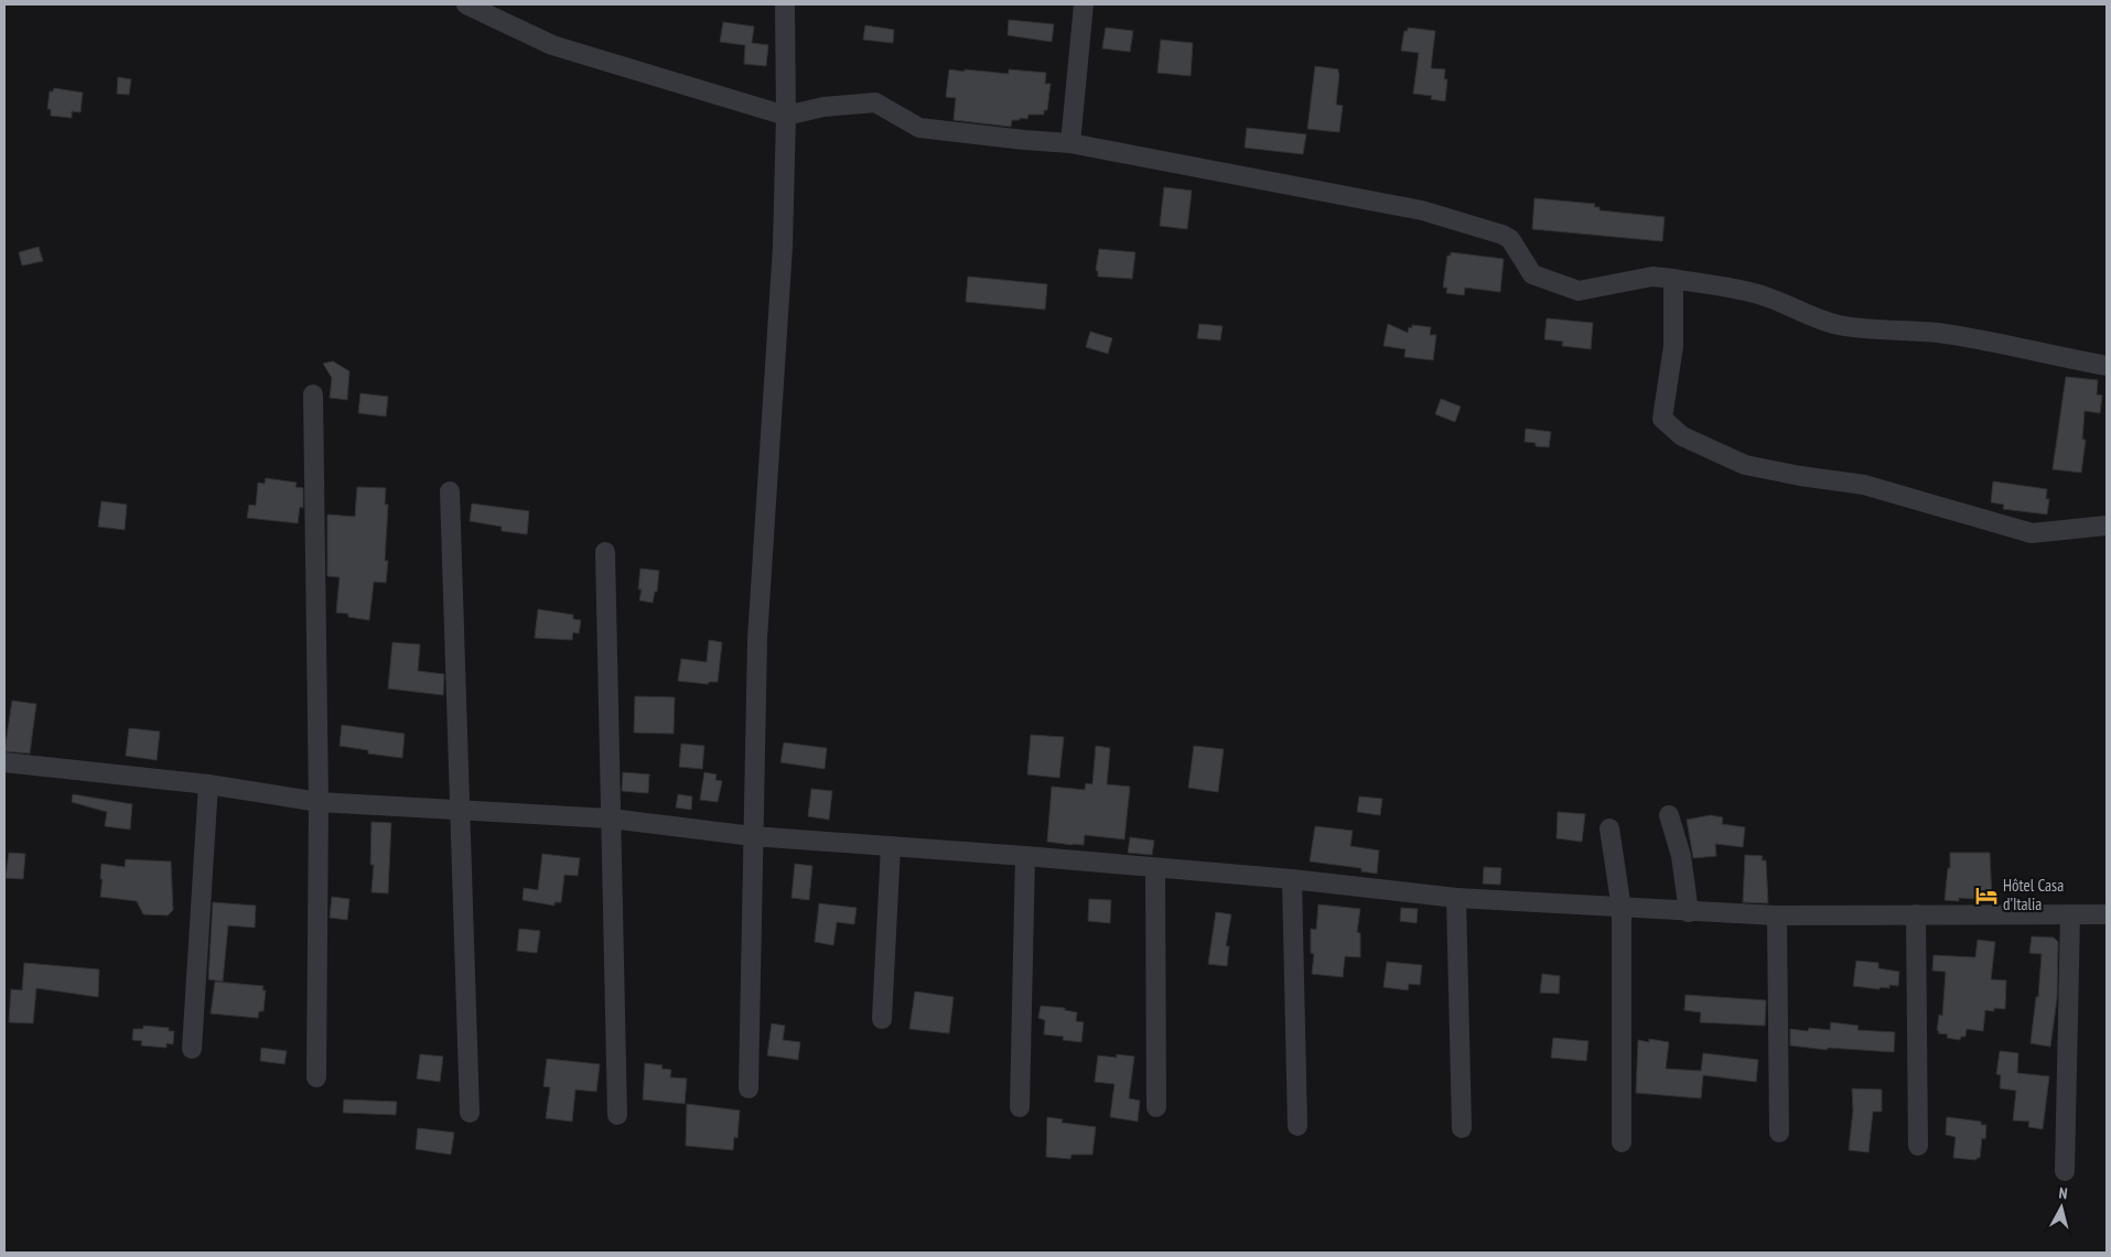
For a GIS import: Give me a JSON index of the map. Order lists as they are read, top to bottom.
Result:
{
  "places": {
    "hotel": ["Hôtel Casa d’Italia"]
  },
  "north": "top"
}
